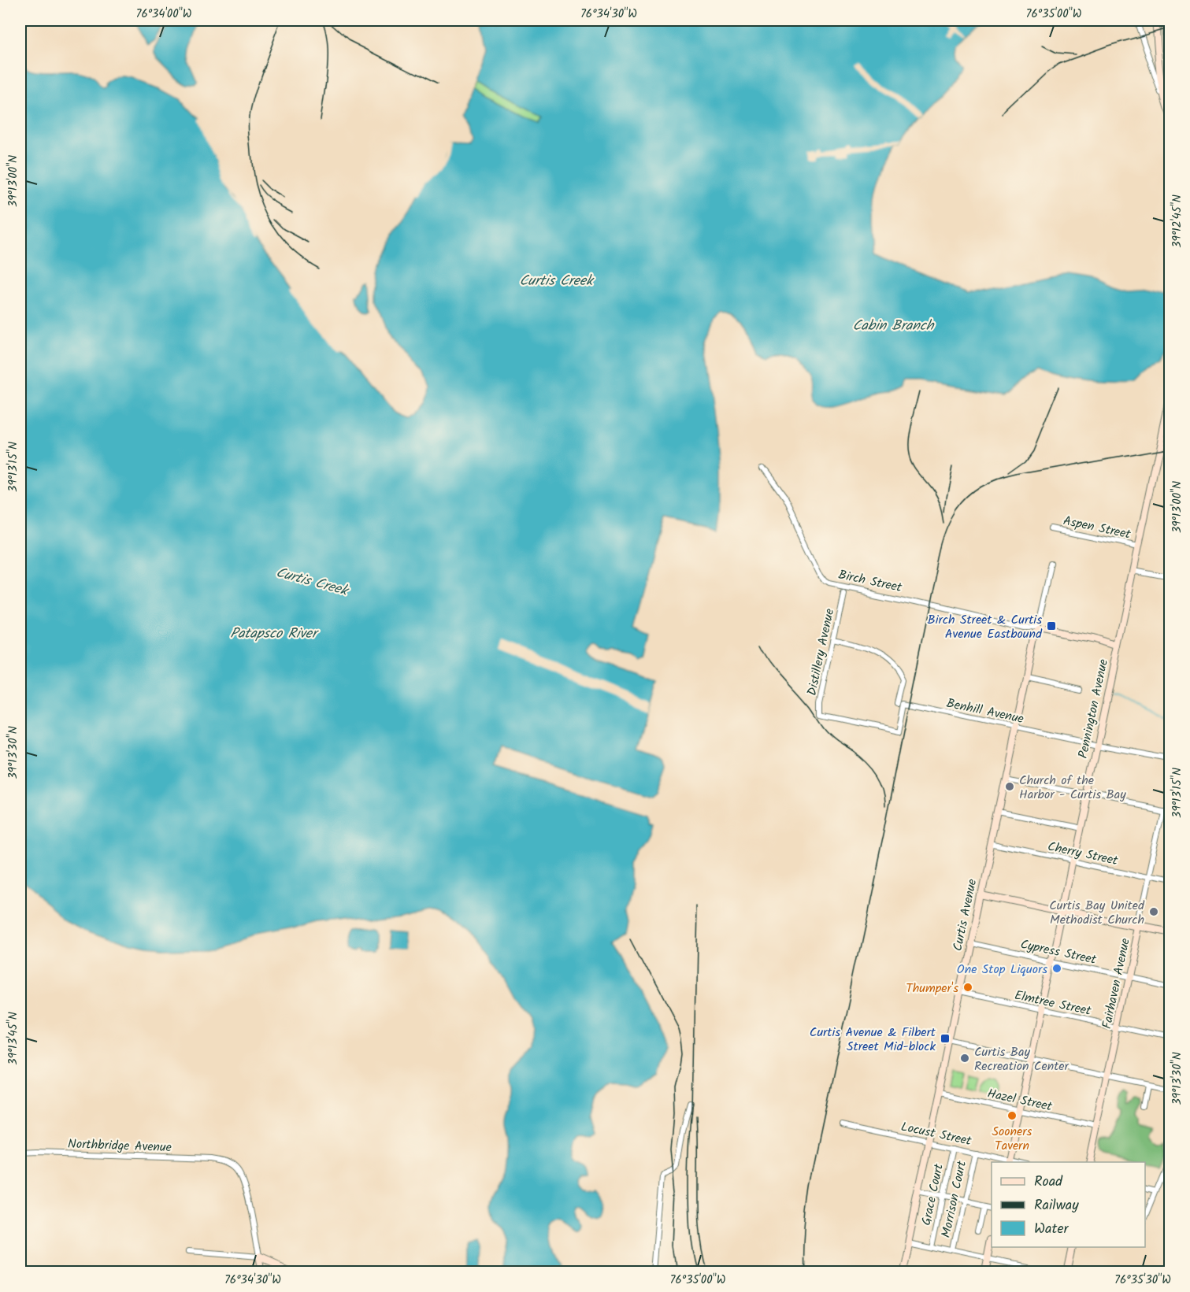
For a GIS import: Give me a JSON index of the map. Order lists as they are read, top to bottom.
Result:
{
  "streets": {
    "main road": [
      "Birch Street",
      "Pennington Avenue",
      "Curtis Avenue",
      "Fairhaven Avenue"
    ],
    "street": [
      "Aspen Street",
      "Distillery Avenue",
      "Benhill Avenue",
      "Cherry Street",
      "Cypress Street",
      "Elmtree Street",
      "Hazel Street",
      "Locust Street",
      "Northbridge Avenue",
      "Grace Court",
      "Morrison Court"
    ]
  },
  "crossings": [
    ["Aspen Street", "Pennington Avenue"],
    ["Birch Street", "Pennington Avenue"],
    ["Birch Street", "Curtis Avenue"],
    ["Distillery Avenue", "Benhill Avenue"],
    ["Pennington Avenue", "Benhill Avenue"],
    ["Pennington Avenue", "Cherry Street"],
    ["Pennington Avenue", "Cypress Street"],
    ["Pennington Avenue", "Elmtree Street"],
    ["Pennington Avenue", "Hazel Street"],
    ["Pennington Avenue", "Locust Street"],
    ["Benhill Avenue", "Curtis Avenue"],
    ["Cherry Street", "Curtis Avenue"],
    ["Cherry Street", "Fairhaven Avenue"],
    ["Curtis Avenue", "Cypress Street"],
    ["Curtis Avenue", "Elmtree Street"],
    ["Curtis Avenue", "Hazel Street"],
    ["Curtis Avenue", "Locust Street"],
    ["Cypress Street", "Fairhaven Avenue"],
    ["Fairhaven Avenue", "Elmtree Street"],
    ["Fairhaven Avenue", "Hazel Street"],
    ["Locust Street", "Grace Court"],
    ["Locust Street", "Morrison Court"]
  ],
  "water": ["Curtis Creek", "Cabin Branch", "Patapsco River"],
  "places": {
    "transit": ["Birch Street & Curtis Avenue Eastbound", "Curtis Avenue & Filbert Street Mid-block"],
    "other": [
      "Church of the Harbor - Curtis Bay",
      "Curtis Bay United Methodist Church",
      "One Stop Liquors",
      "Thumper's",
      "Curtis Bay Recreation Center",
      "Sooners Tavern"
    ]
  },
  "legend": ["Road", "Railway", "Water"],
  "coordinates": [
    "76°34'00\"W",
    "76°34'30\"W",
    "76°35'00\"W",
    "39°13'00\"N",
    "39°12'45\"N",
    "39°13'15\"N",
    "39°13'30\"N",
    "39°13'45\"N",
    "76°35'30\"W"
  ]
}
